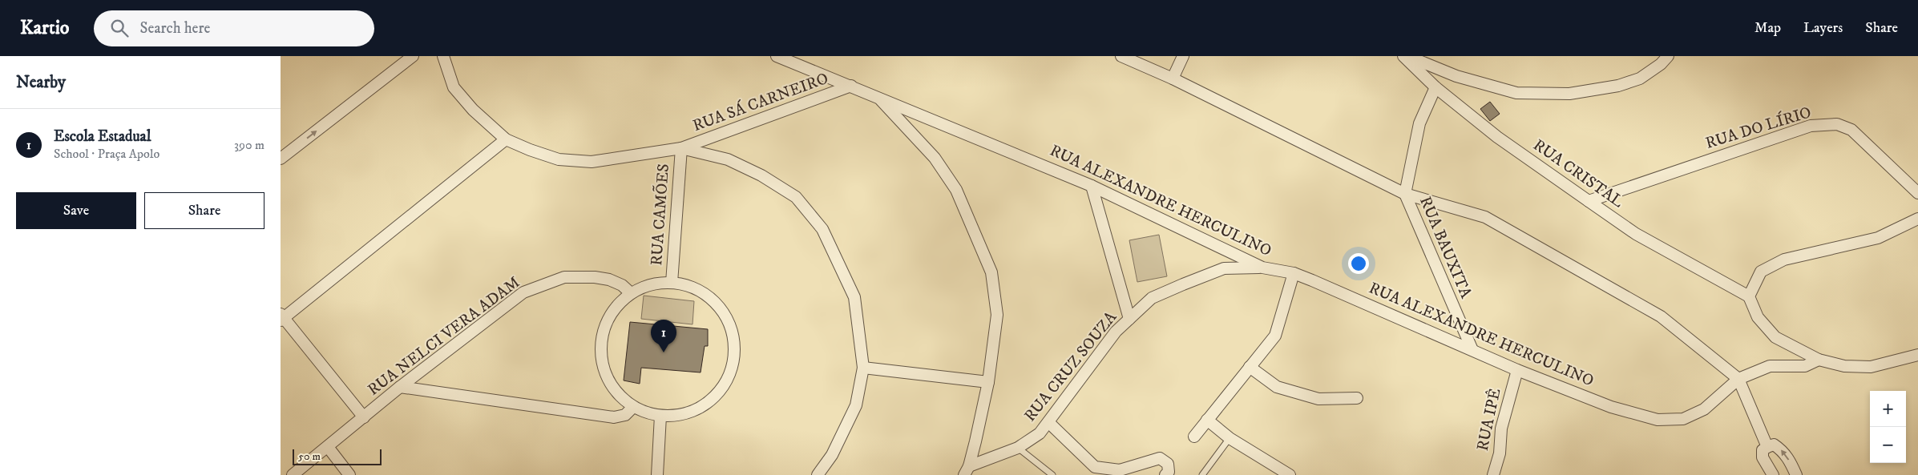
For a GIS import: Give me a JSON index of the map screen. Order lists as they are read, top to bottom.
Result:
{
  "streets": {
    "street": [
      "RUA SÁ CARNEIRO",
      "RUA DO LÍRIO",
      "RUA CRISTAL",
      "RUA ALEXANDRE HERCULINO",
      "RUA CAMÕES",
      "RUA BAUXITA",
      "RUA NELCI VERA ADAM",
      "RUA CRUZ SOUZA",
      "RUA IPÊ"
    ]
  },
  "crossings": [
    ["RUA SÁ CARNEIRO", "RUA ALEXANDRE HERCULINO"],
    ["RUA SÁ CARNEIRO", "RUA CAMÕES"],
    ["RUA DO LÍRIO", "RUA CRISTAL"],
    ["RUA CRISTAL", "RUA BAUXITA"],
    ["RUA ALEXANDRE HERCULINO", "RUA BAUXITA"],
    ["RUA ALEXANDRE HERCULINO", "RUA CRUZ SOUZA"],
    ["RUA ALEXANDRE HERCULINO", "RUA IPÊ"],
    ["RUA CAMÕES", "RUA NELCI VERA ADAM"]
  ],
  "scale_bar": "50 m",
  "page": {
    "header": "Kartio",
    "search": "Search here",
    "nav": ["Map", "Layers", "Share"],
    "heading": "Nearby",
    "list": [
      {
        "mark": "1",
        "name": "Escola Estadual",
        "note": "School · Praça Apolo",
        "value": "390 m"
      }
    ],
    "buttons": ["Save", "Share"],
    "pins": "1",
    "map_buttons": ["+", "−"],
    "scale": "50 m"
  }
}
